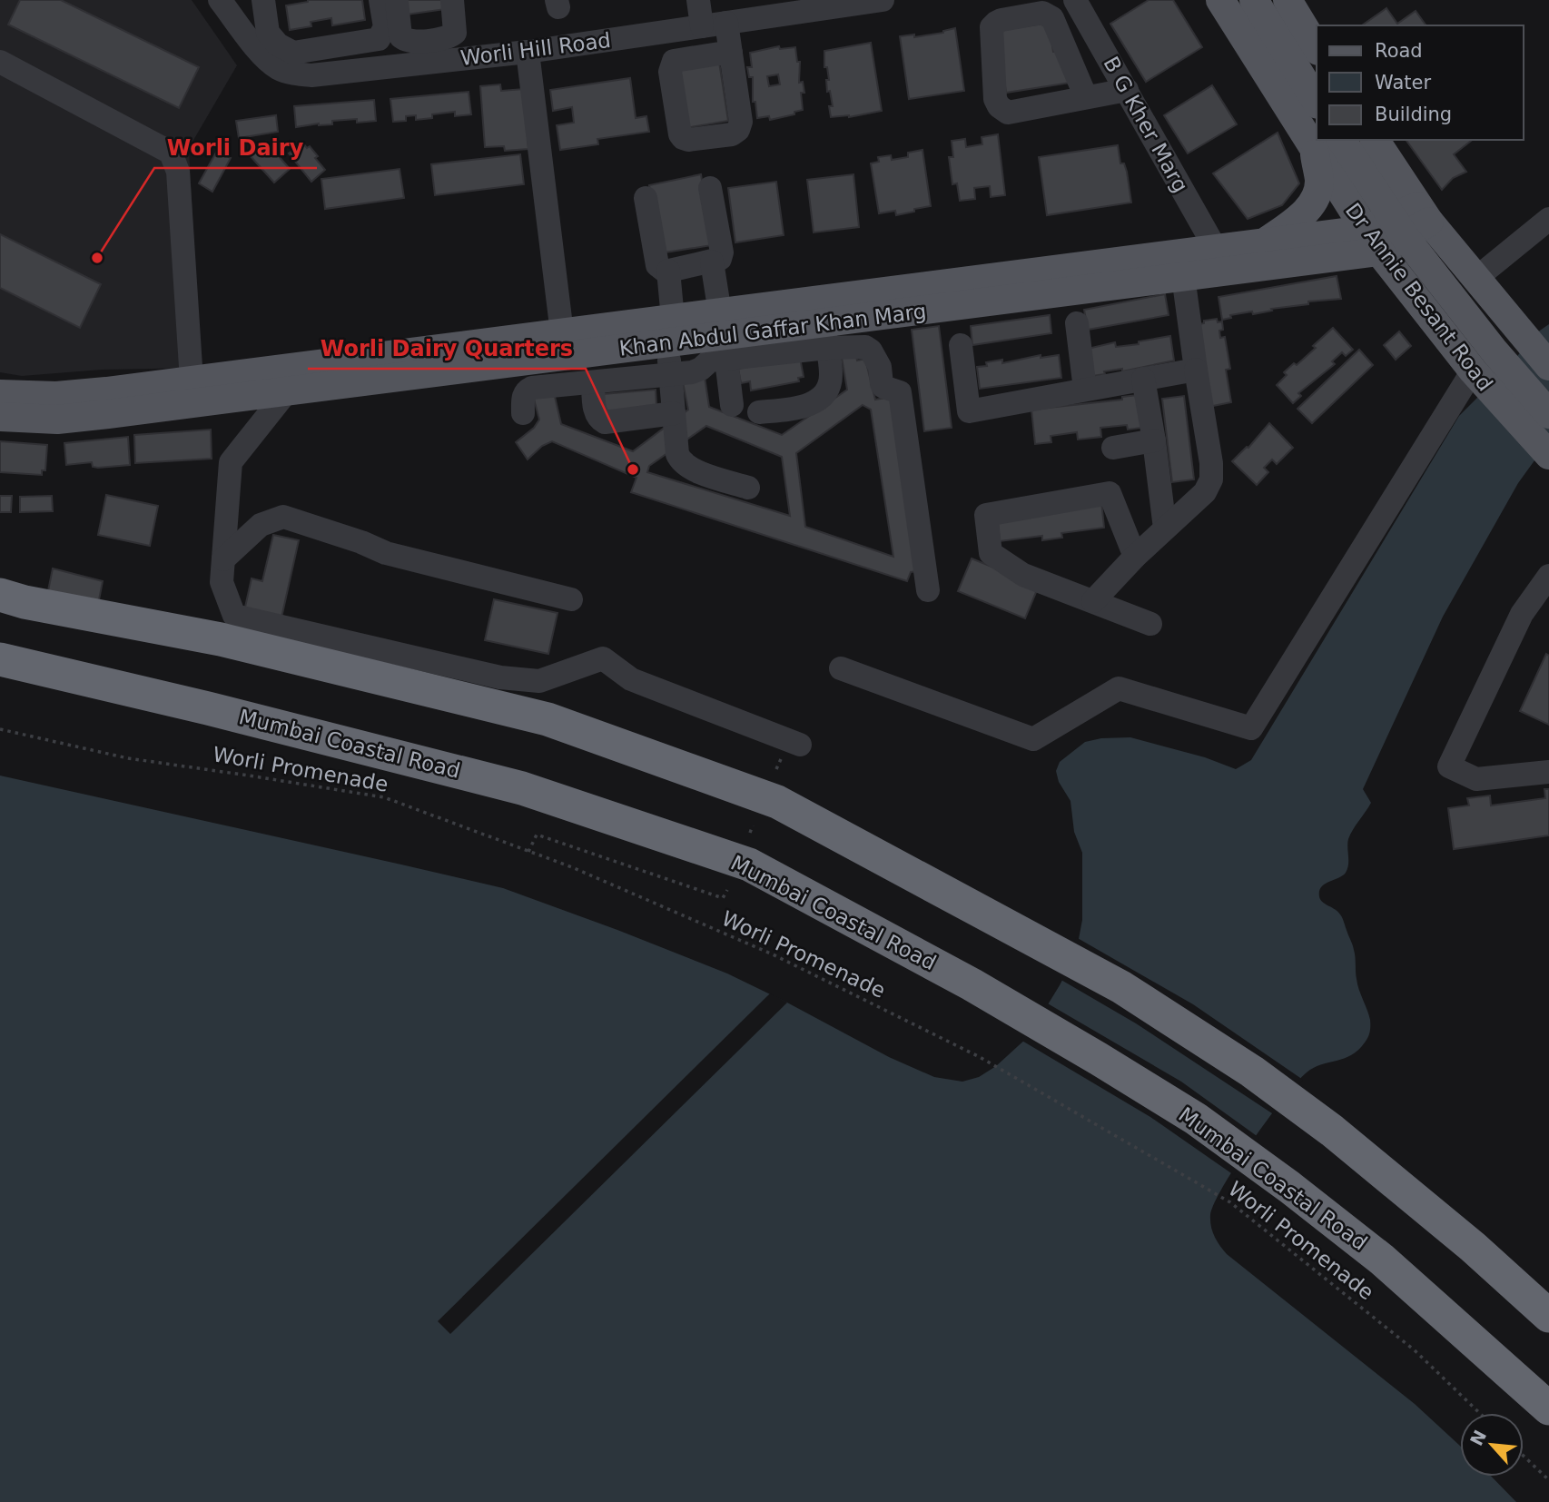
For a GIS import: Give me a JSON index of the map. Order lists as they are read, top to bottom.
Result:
{
  "streets": {
    "highway": ["Mumbai Coastal Road"],
    "main road": ["Dr Annie Besant Road", "Khan Abdul Gaffar Khan Marg"],
    "street": ["Worli Hill Road", "B G Kher Marg"],
    "path": ["Worli Promenade"]
  },
  "crossings": [
    ["B G Kher Marg", "Khan Abdul Gaffar Khan Marg"],
    ["Dr Annie Besant Road", "Khan Abdul Gaffar Khan Marg"]
  ],
  "places": ["Worli Dairy", "Worli Dairy Quarters"],
  "legend": ["Road", "Water", "Building"],
  "north": "top left"
}
